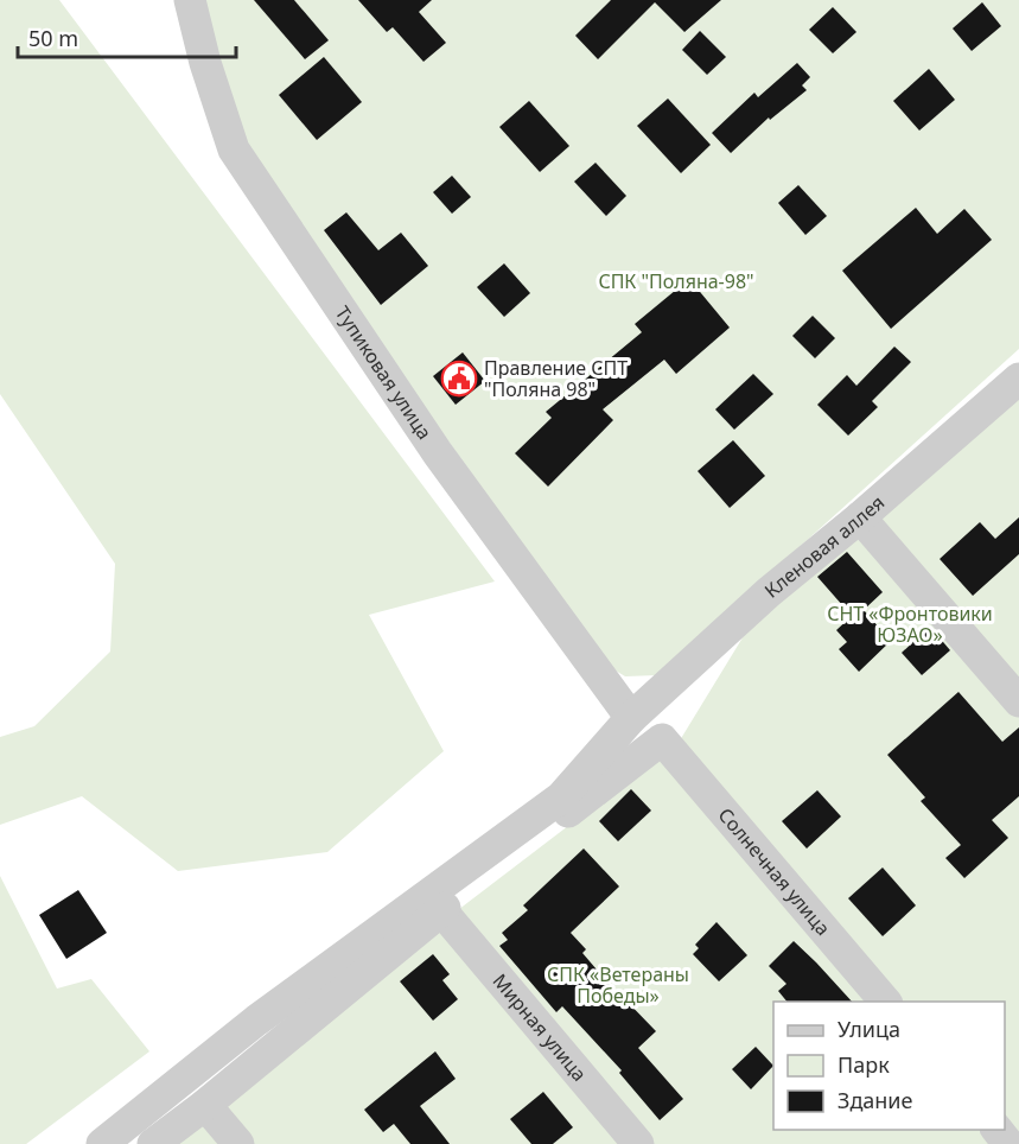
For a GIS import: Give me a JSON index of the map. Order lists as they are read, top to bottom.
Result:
{
  "streets": {
    "street": [
      "Тупиковая улица",
      "Кленовая аллея",
      "Солнечная улица",
      "Мирная улица"
    ]
  },
  "crossings": [
    ["Тупиковая улица", "Кленовая аллея"],
    ["Солнечная улица", "Мирная улица"]
  ],
  "parks": ["СПК \"Поляна-98\"", "СНТ «Фронтовики ЮЗАО»", "СПК «Ветераны Победы»"],
  "places": {
    "public building": ["Правление СПТ \"Поляна 98\""]
  },
  "legend": ["Улица", "Парк", "Здание"],
  "scale_bar": "50 m"
}
